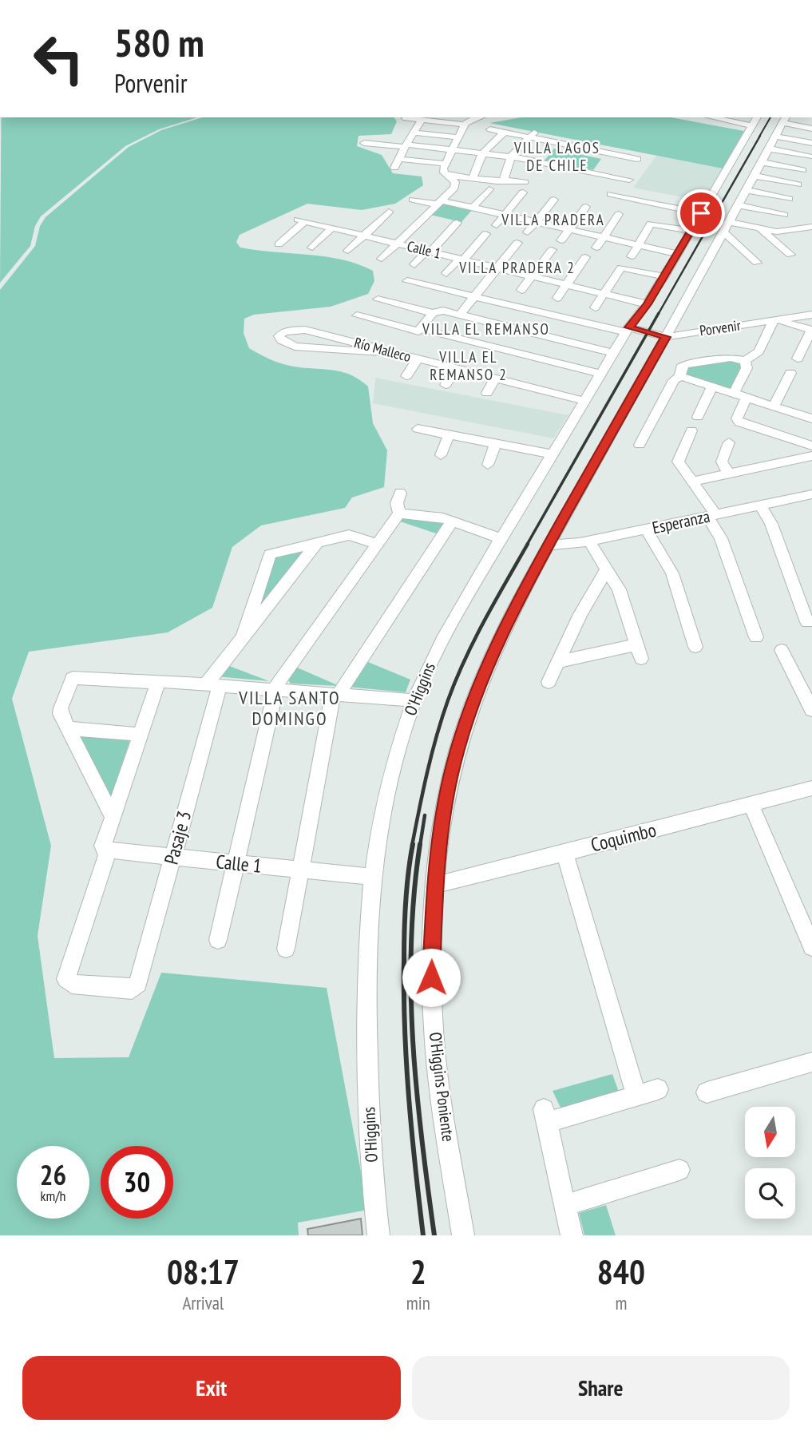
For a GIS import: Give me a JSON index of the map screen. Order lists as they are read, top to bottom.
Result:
{
  "streets": {
    "street": [
      "Calle 1",
      "Porvenir",
      "Río Malleco",
      "Esperanza",
      "O'Higgins",
      "Pasaje 3",
      "Coquimbo",
      "O'Higgins Poniente"
    ]
  },
  "crossings": [
    ["Calle 1", "O'Higgins"],
    ["Calle 1", "Pasaje 3"],
    ["Porvenir", "O'Higgins"],
    ["Porvenir", "O'Higgins Poniente"],
    ["Río Malleco", "O'Higgins"],
    ["Esperanza", "O'Higgins Poniente"],
    ["Coquimbo", "O'Higgins Poniente"]
  ],
  "districts": [
    "VILLA LAGOS DE CHILE",
    "VILLA PRADERA",
    "VILLA PRADERA 2",
    "VILLA EL REMANSO",
    "VILLA EL REMANSO 2",
    "VILLA SANTO DOMINGO"
  ],
  "north": "bottom",
  "page": {
    "turn": ["580 m", "Porvenir"],
    "speed": "26 km/h",
    "limit": "30",
    "eta": [
      "08:17",
      "Arrival",
      "2",
      "min",
      "840",
      "m"
    ],
    "buttons": ["Exit", "Share"]
  }
}
